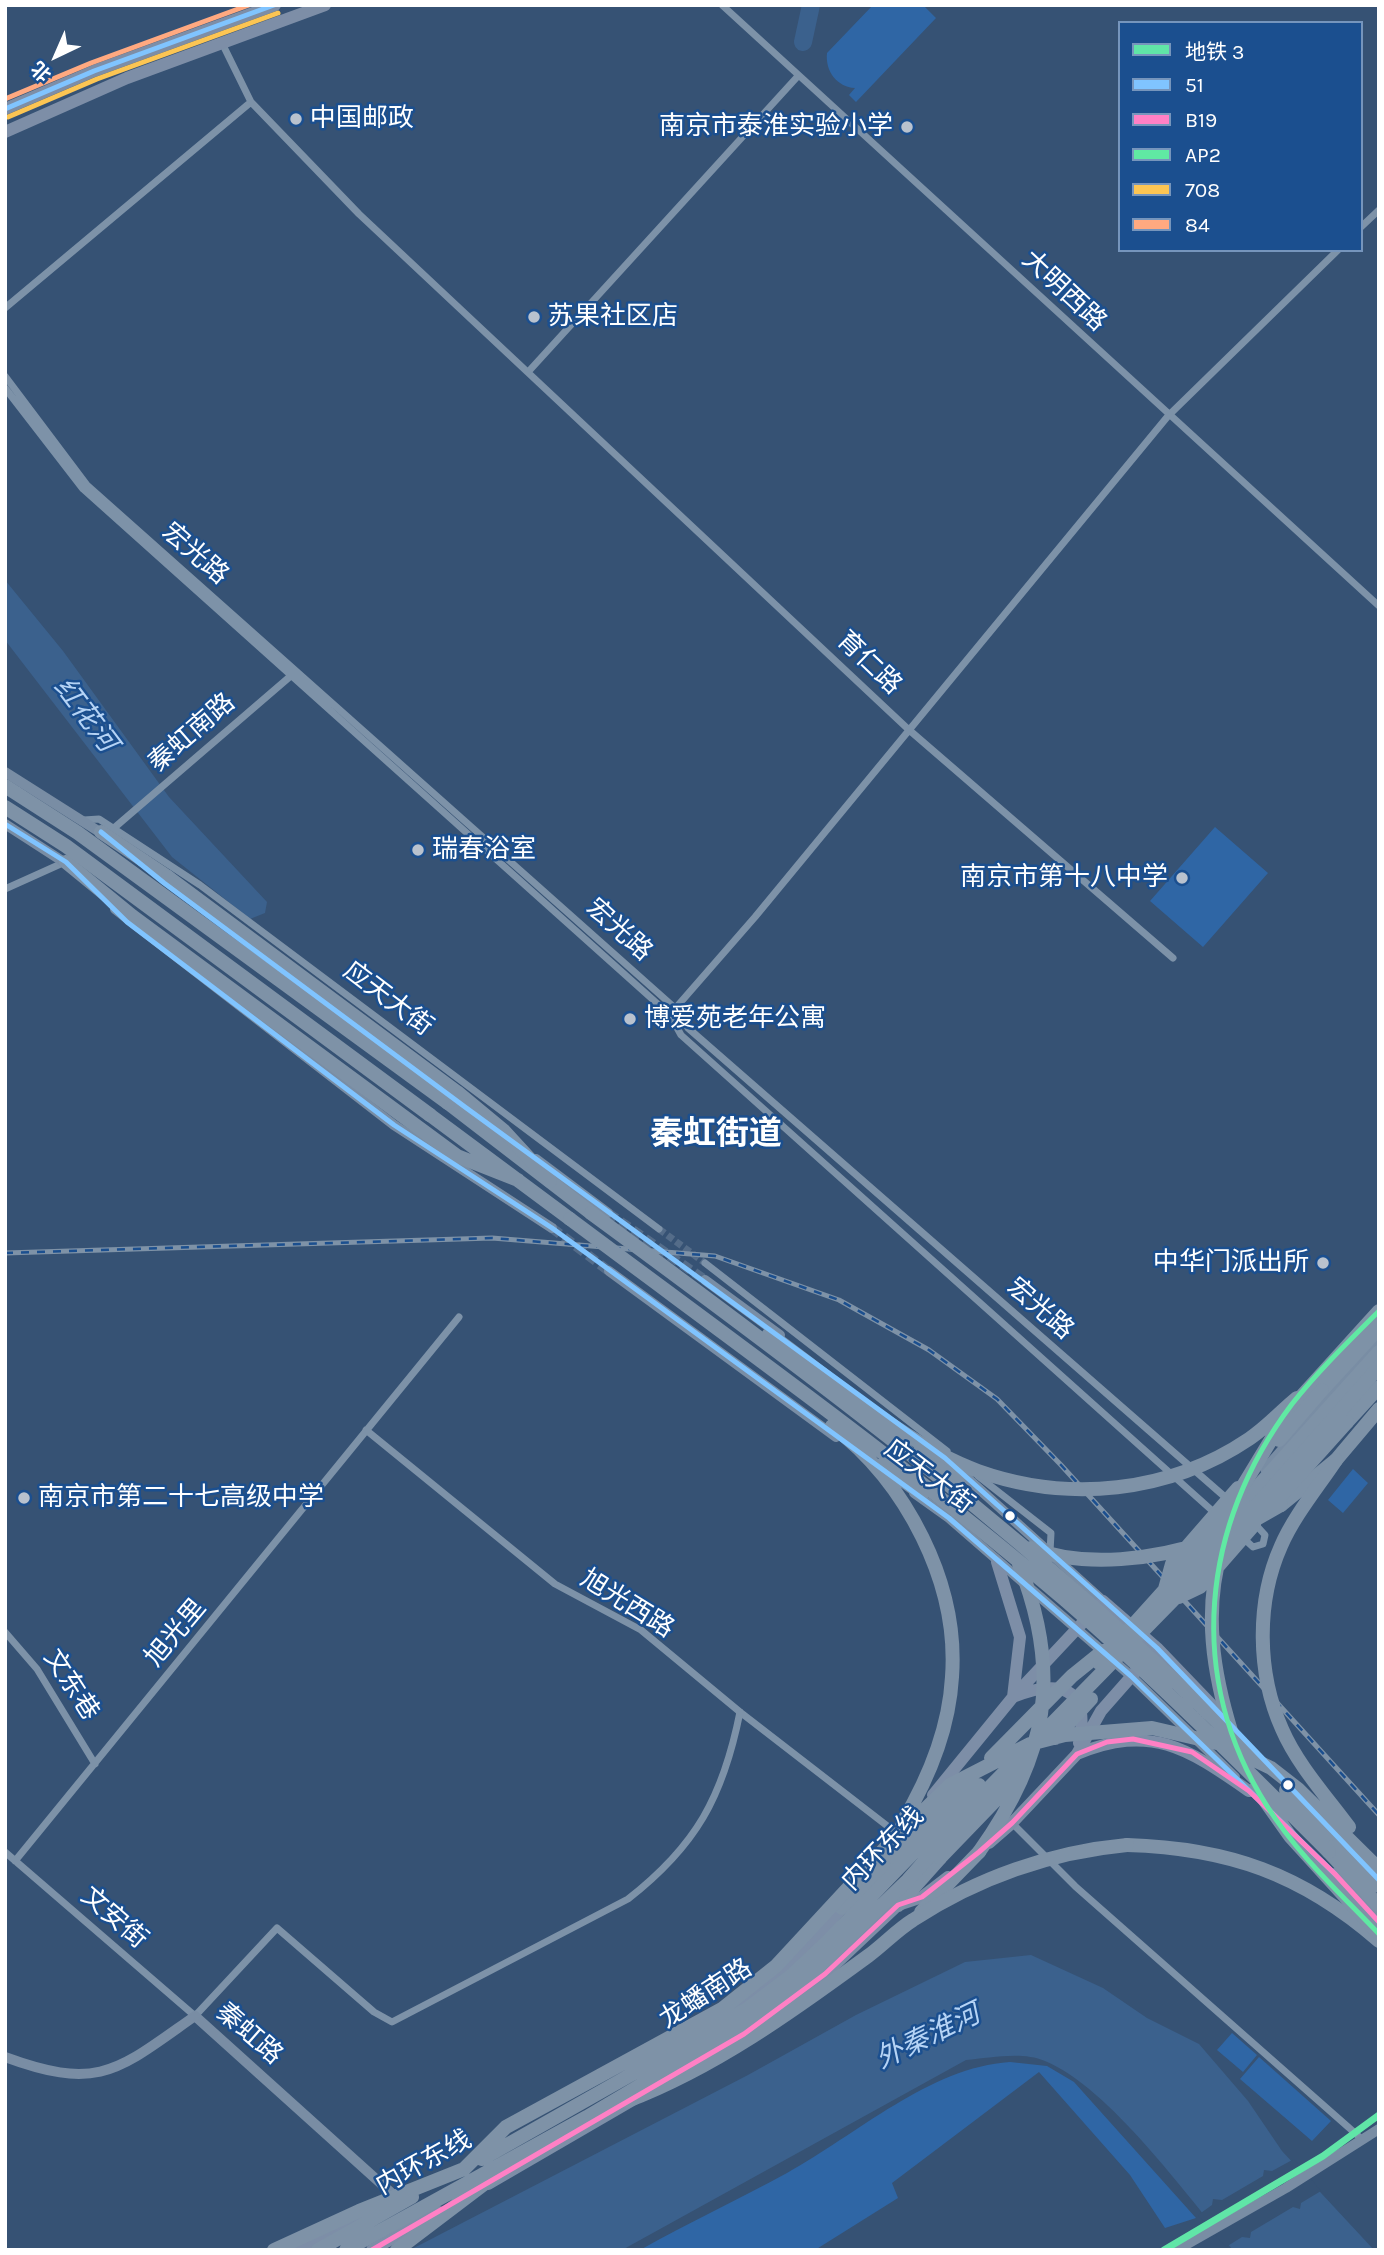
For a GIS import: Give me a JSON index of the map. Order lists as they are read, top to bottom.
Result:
{
  "streets": {
    "highway": ["内环东线"],
    "main road": ["应天大街", "龙蟠南路"],
    "street": [
      "大明西路",
      "宏光路",
      "育仁路",
      "秦虹南路",
      "旭光西路",
      "旭光里",
      "文东巷",
      "文安街",
      "秦虹路"
    ]
  },
  "crossings": [
    ["宏光路", "育仁路"],
    ["宏光路", "秦虹南路"],
    ["秦虹南路", "应天大街"],
    ["应天大街", "龙蟠南路"],
    ["旭光西路", "旭光里"],
    ["旭光西路", "龙蟠南路"],
    ["旭光里", "文东巷"],
    ["旭光里", "文安街"],
    ["文安街", "秦虹路"],
    ["龙蟠南路", "秦虹路"]
  ],
  "districts": ["秦虹街道"],
  "water": ["红花河", "外秦淮河"],
  "places": [
    "中国邮政",
    "南京市泰淮实验小学",
    "苏果社区店",
    "瑞春浴室",
    "南京市第十八中学",
    "博爱苑老年公寓",
    "中华门派出所",
    "南京市第二十七高级中学"
  ],
  "lines": [
    "transit line 51",
    "transit line 84",
    "transit line 708",
    "transit line AP2",
    "transit line B19",
    "metro line 3"
  ],
  "legend": [
    "地铁 3",
    "51",
    "B19",
    "AP2",
    "708",
    "84"
  ],
  "north": "bottom left"
}
